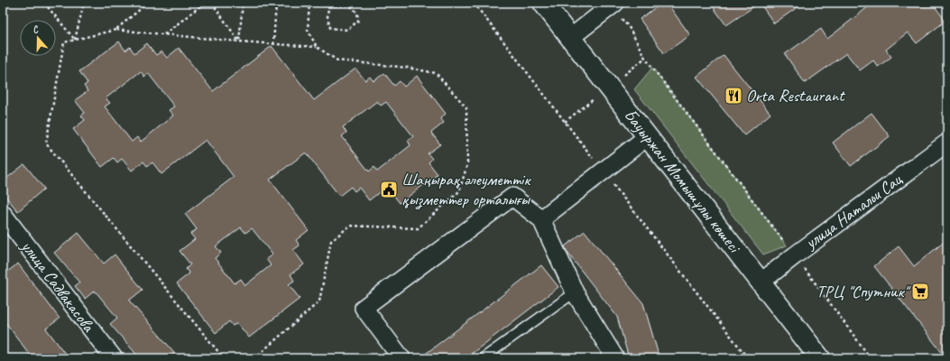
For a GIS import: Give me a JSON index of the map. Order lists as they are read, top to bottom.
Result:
{
  "streets": {
    "main road": ["Бауыржан Момышұлы көшесі"],
    "street": ["улица Натальи Сац", "улица Садвакасова"]
  },
  "crossings": [
    ["Бауыржан Момышұлы көшесі", "улица Натальи Сац"]
  ],
  "places": {
    "restaurant": ["Orta Restaurant"],
    "public building": ["Шаңырақ әлеуметтік қызметтер орталығы"],
    "supermarket": ["ТРЦ \"Спутник\""]
  },
  "north": "top"
}
